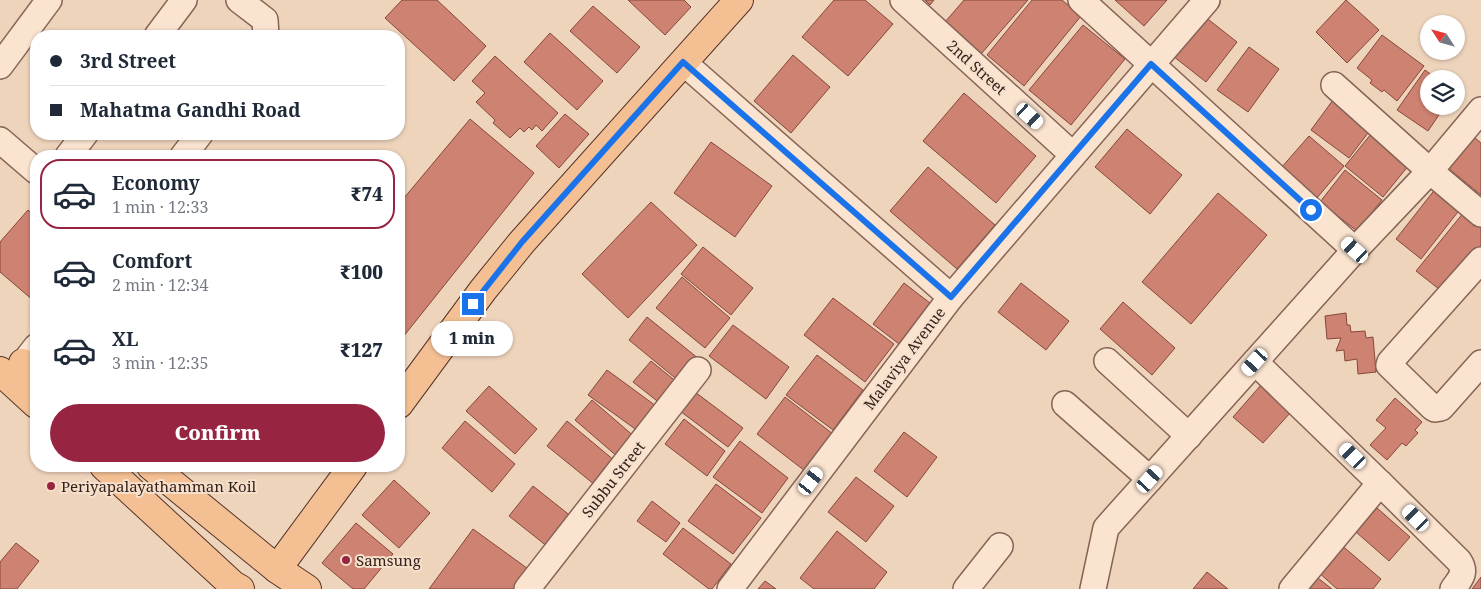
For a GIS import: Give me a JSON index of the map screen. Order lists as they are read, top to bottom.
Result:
{
  "streets": {
    "street": ["2nd Street", "Malaviya Avenue", "Subbu Street"]
  },
  "crossings": [
    ["2nd Street", "Malaviya Avenue"]
  ],
  "places": ["Periyapalayathamman Koil", "Samsung"],
  "north": "top left",
  "page": {
    "banner": ["3rd Street", "Mahatma Gandhi Road"],
    "list": [
      {
        "name": "Economy",
        "note": "1 min · 12:33",
        "value": "₹74"
      },
      {
        "name": "Comfort",
        "note": "2 min · 12:34",
        "value": "₹100"
      },
      {
        "name": "XL",
        "note": "3 min · 12:35",
        "value": "₹127"
      }
    ],
    "bubble": "1 min",
    "buttons": "Confirm"
  }
}
